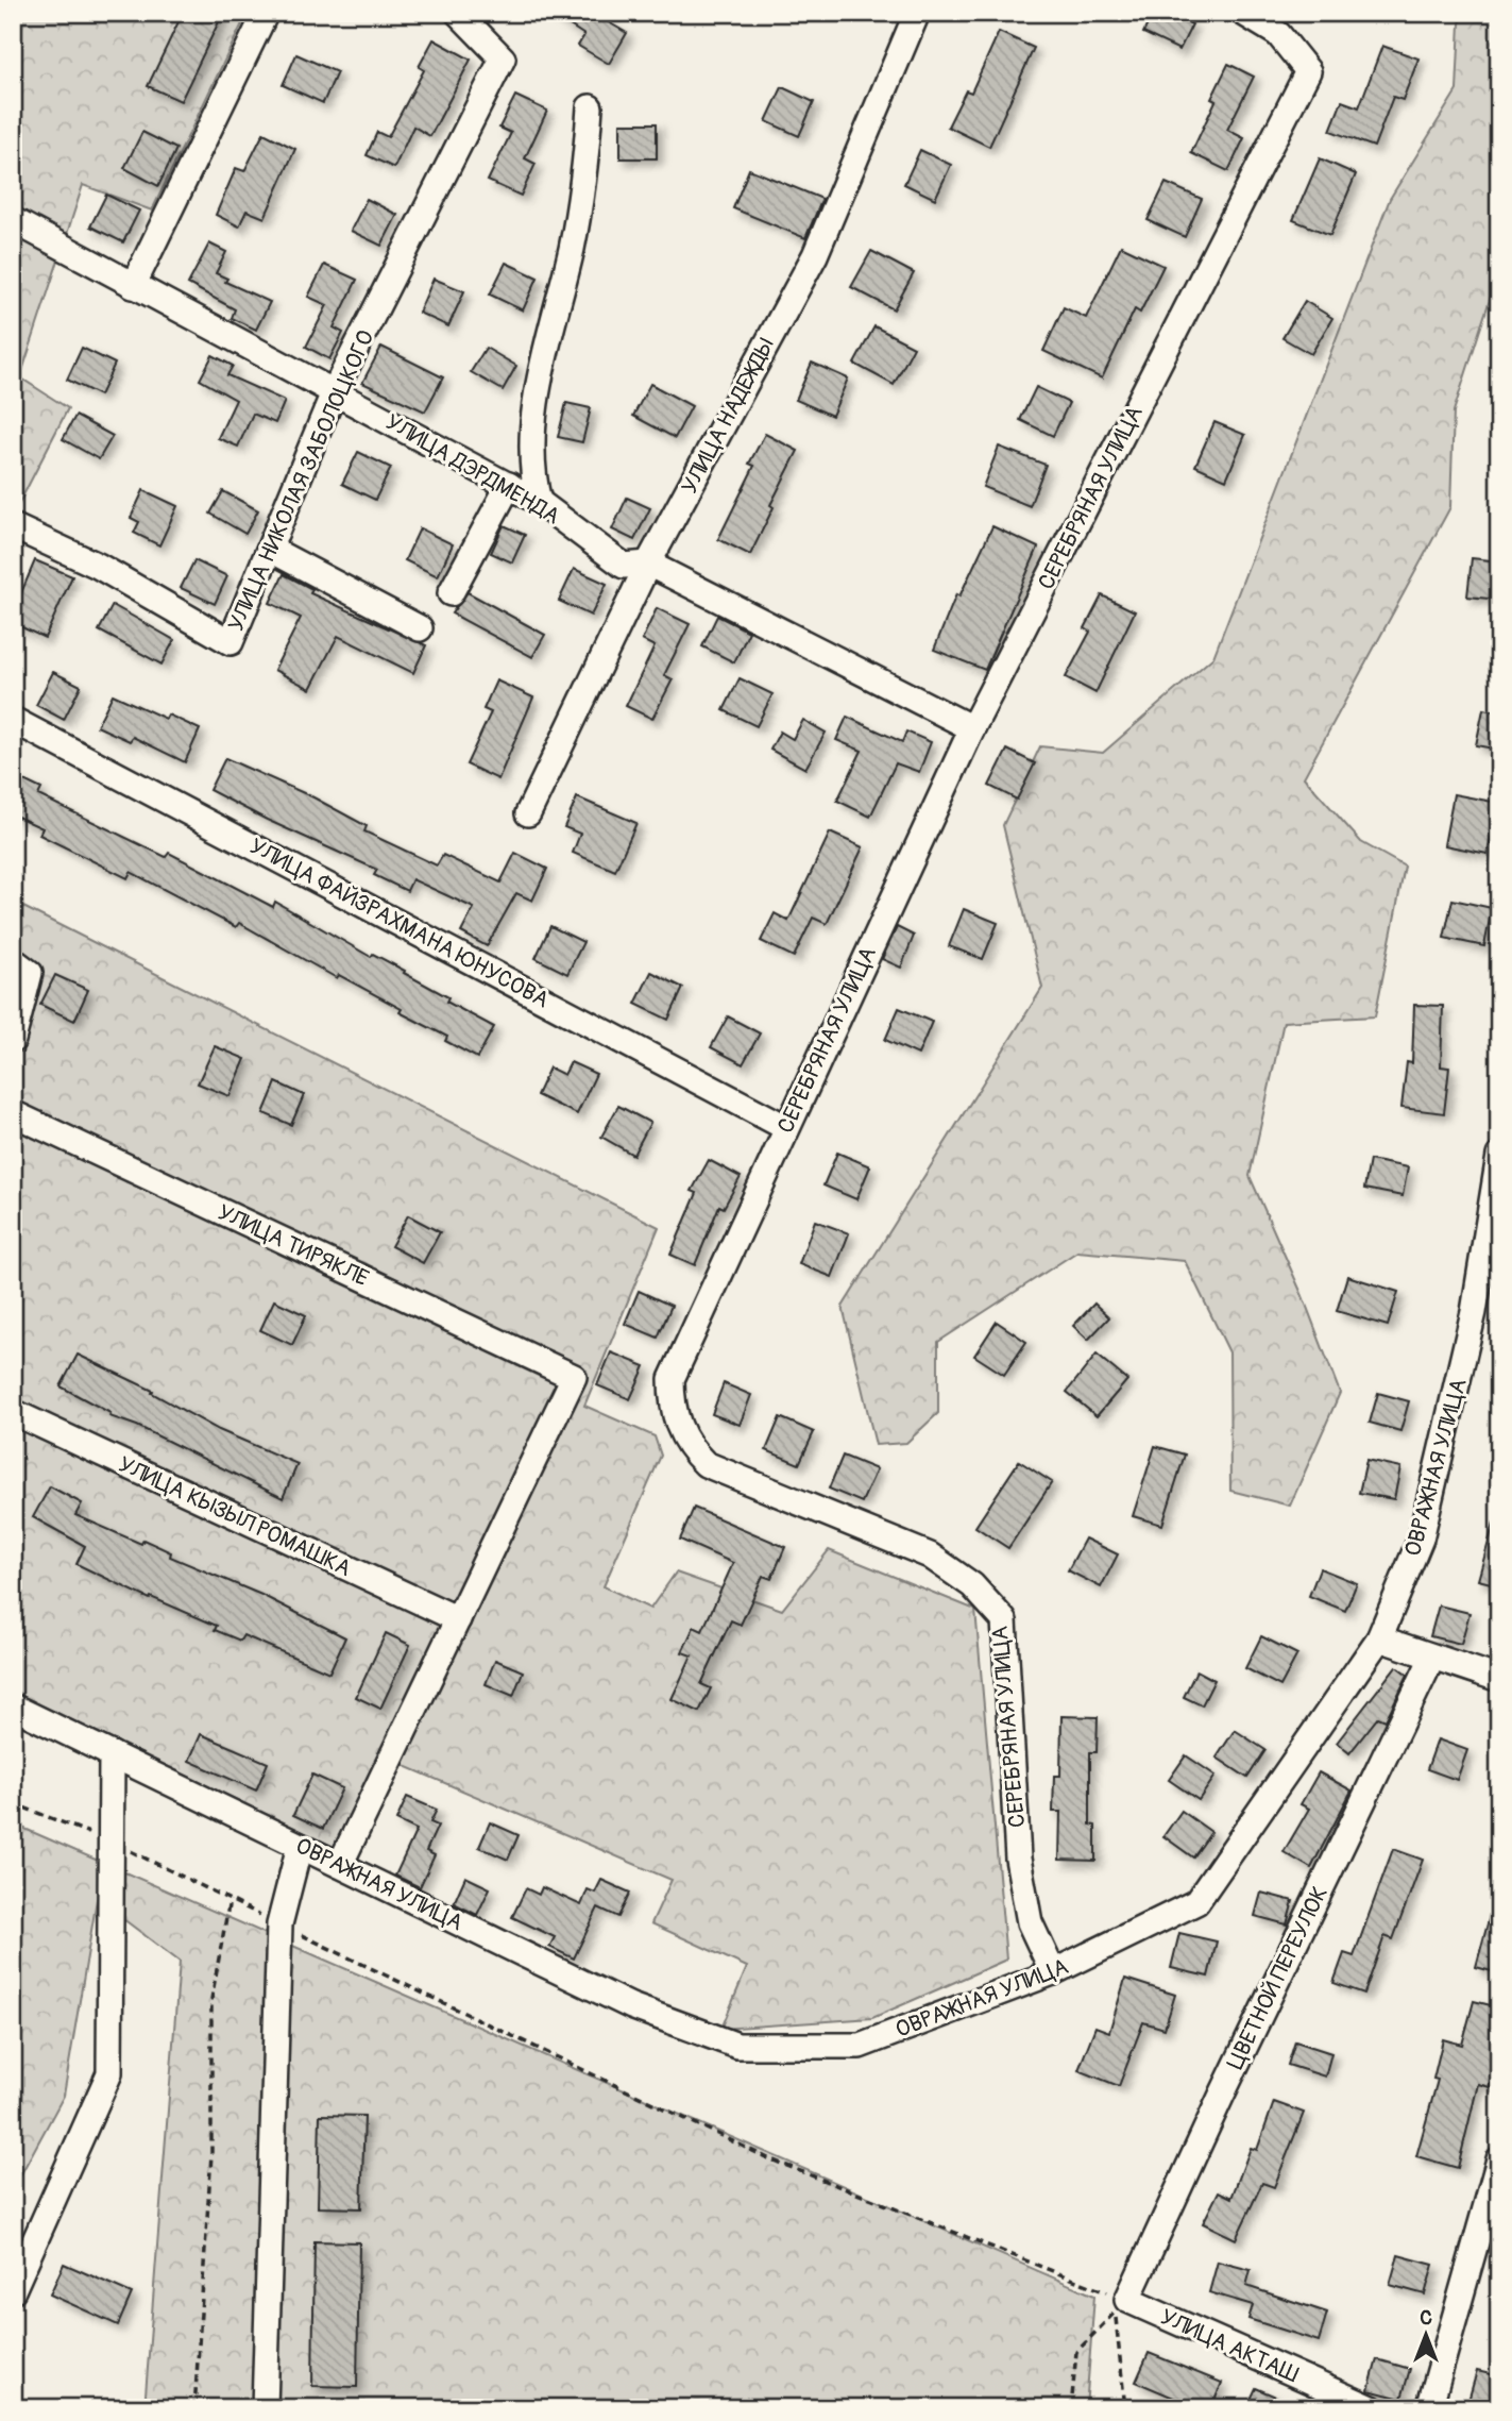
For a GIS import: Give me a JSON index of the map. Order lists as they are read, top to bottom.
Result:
{
  "streets": {
    "street": [
      "УЛИЦА НАДЕЖДЫ",
      "УЛИЦА ДЭРДМЕНДА",
      "УЛИЦА НИКОЛАЯ ЗАБОЛОЦКОГО",
      "СЕРЕБРЯНАЯ УЛИЦА",
      "УЛИЦА ФАЙЗРАХМАНА ЮНУСОВА",
      "УЛИЦА ТИРЯКЛЕ",
      "ОВРАЖНАЯ УЛИЦА",
      "УЛИЦА КЫЗЫЛ РОМАШКА",
      "ЦВЕТНОЙ ПЕРЕУЛОК",
      "УЛИЦА АКТАШ"
    ]
  },
  "crossings": [
    ["УЛИЦА НАДЕЖДЫ", "УЛИЦА ДЭРДМЕНДА"],
    ["УЛИЦА ДЭРДМЕНДА", "УЛИЦА НИКОЛАЯ ЗАБОЛОЦКОГО"],
    ["УЛИЦА ДЭРДМЕНДА", "СЕРЕБРЯНАЯ УЛИЦА"],
    ["СЕРЕБРЯНАЯ УЛИЦА", "УЛИЦА ФАЙЗРАХМАНА ЮНУСОВА"],
    ["СЕРЕБРЯНАЯ УЛИЦА", "ОВРАЖНАЯ УЛИЦА"],
    ["УЛИЦА ТИРЯКЛЕ", "УЛИЦА КЫЗЫЛ РОМАШКА"],
    ["ЦВЕТНОЙ ПЕРЕУЛОК", "УЛИЦА АКТАШ"]
  ],
  "north": "top"
}
